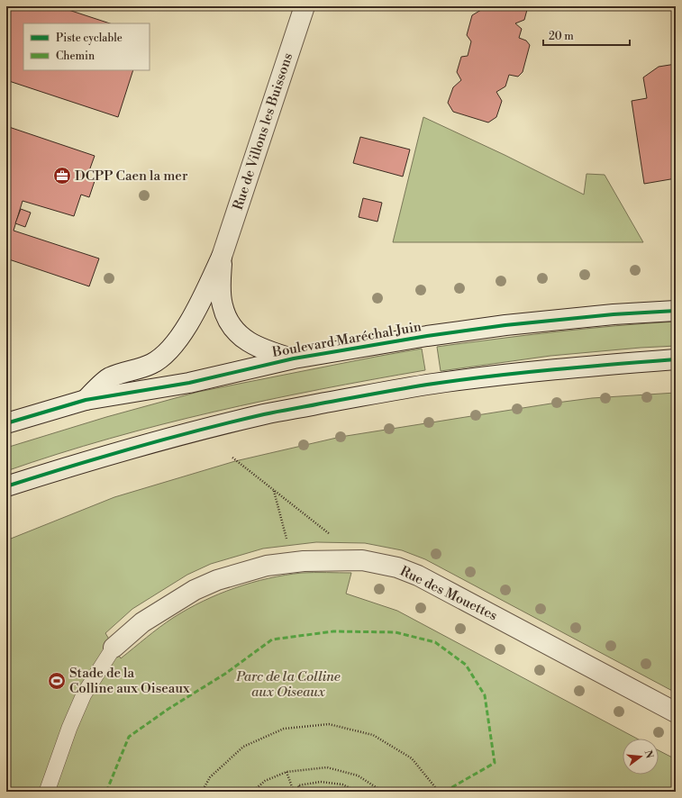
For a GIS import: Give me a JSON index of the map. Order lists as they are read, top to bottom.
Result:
{
  "streets": {
    "main road": ["Rue de Villons les Buissons", "Boulevard Maréchal Juin", "Rue des Mouettes"]
  },
  "parks": ["Parc de la Colline aux Oiseaux"],
  "places": {
    "office": ["DCPP Caen la mer"],
    "sports": ["Stade de la Colline aux Oiseaux"]
  },
  "legend": ["Piste cyclable", "Chemin"],
  "scale_bar": "20 m",
  "north": "right"
}
